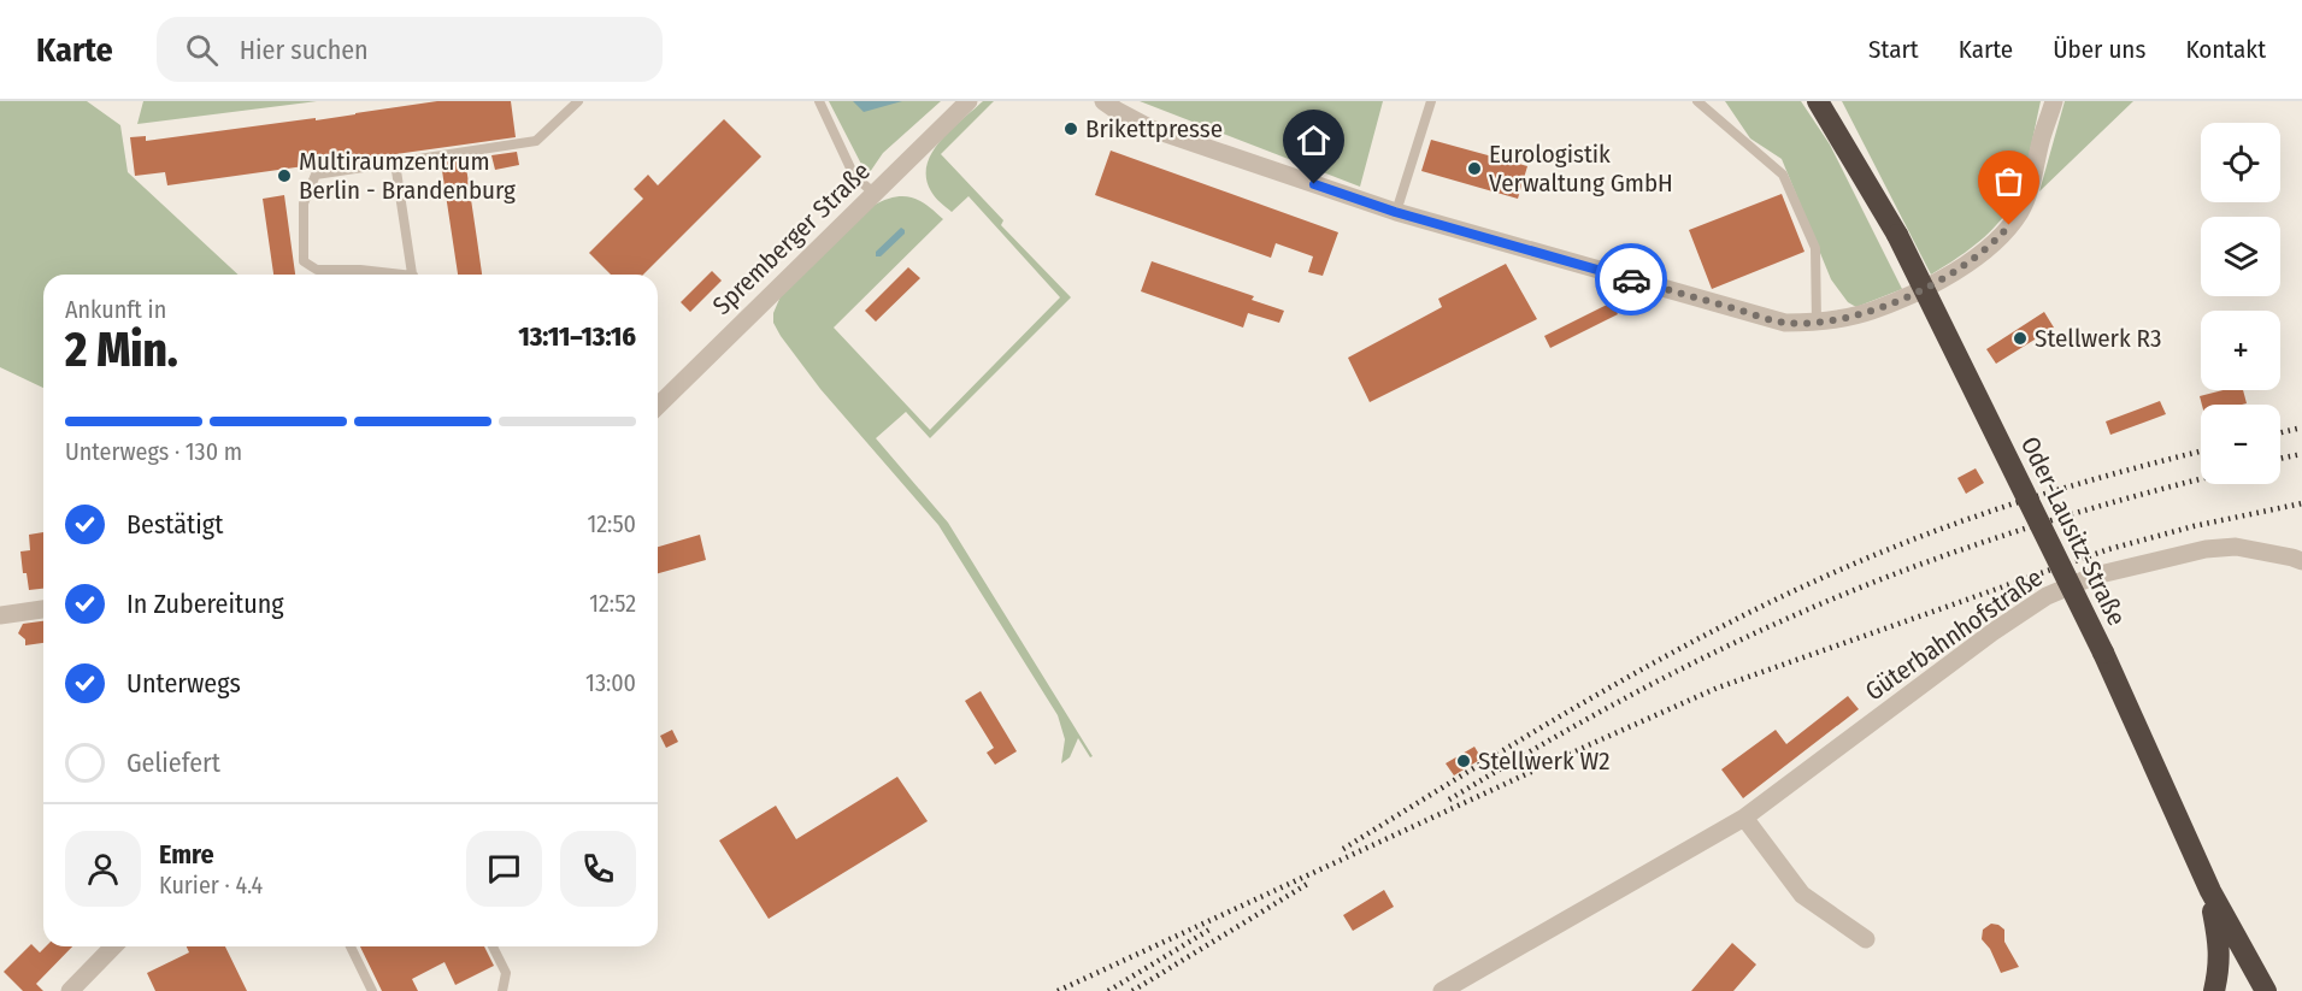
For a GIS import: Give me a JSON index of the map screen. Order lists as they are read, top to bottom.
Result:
{
  "streets": {
    "highway": ["Oder-Lausitz-Straße"],
    "street": ["Spremberger Straße", "Güterbahnhofstraße"]
  },
  "places": [
    "Brikettpresse",
    "Eurologistik Verwaltung GmbH",
    "Multiraumzentrum Berlin - Brandenburg",
    "Stellwerk R3",
    "Stellwerk W2"
  ],
  "page": {
    "header": "Karte",
    "search": "Hier suchen",
    "nav": [
      "Start",
      "Karte",
      "Über uns",
      "Kontakt"
    ],
    "map_buttons": ["+", "−"],
    "heading": ["2 Min.", "Ankunft in", "13:11–13:16"],
    "panel": ["Emre", "Kurier · 4.4"],
    "bar": "Unterwegs · 130 m",
    "list": [
      ["Bestätigt", "12:50"],
      ["In Zubereitung", "12:52"],
      ["Unterwegs", "13:00"],
      "Geliefert"
    ]
  }
}
